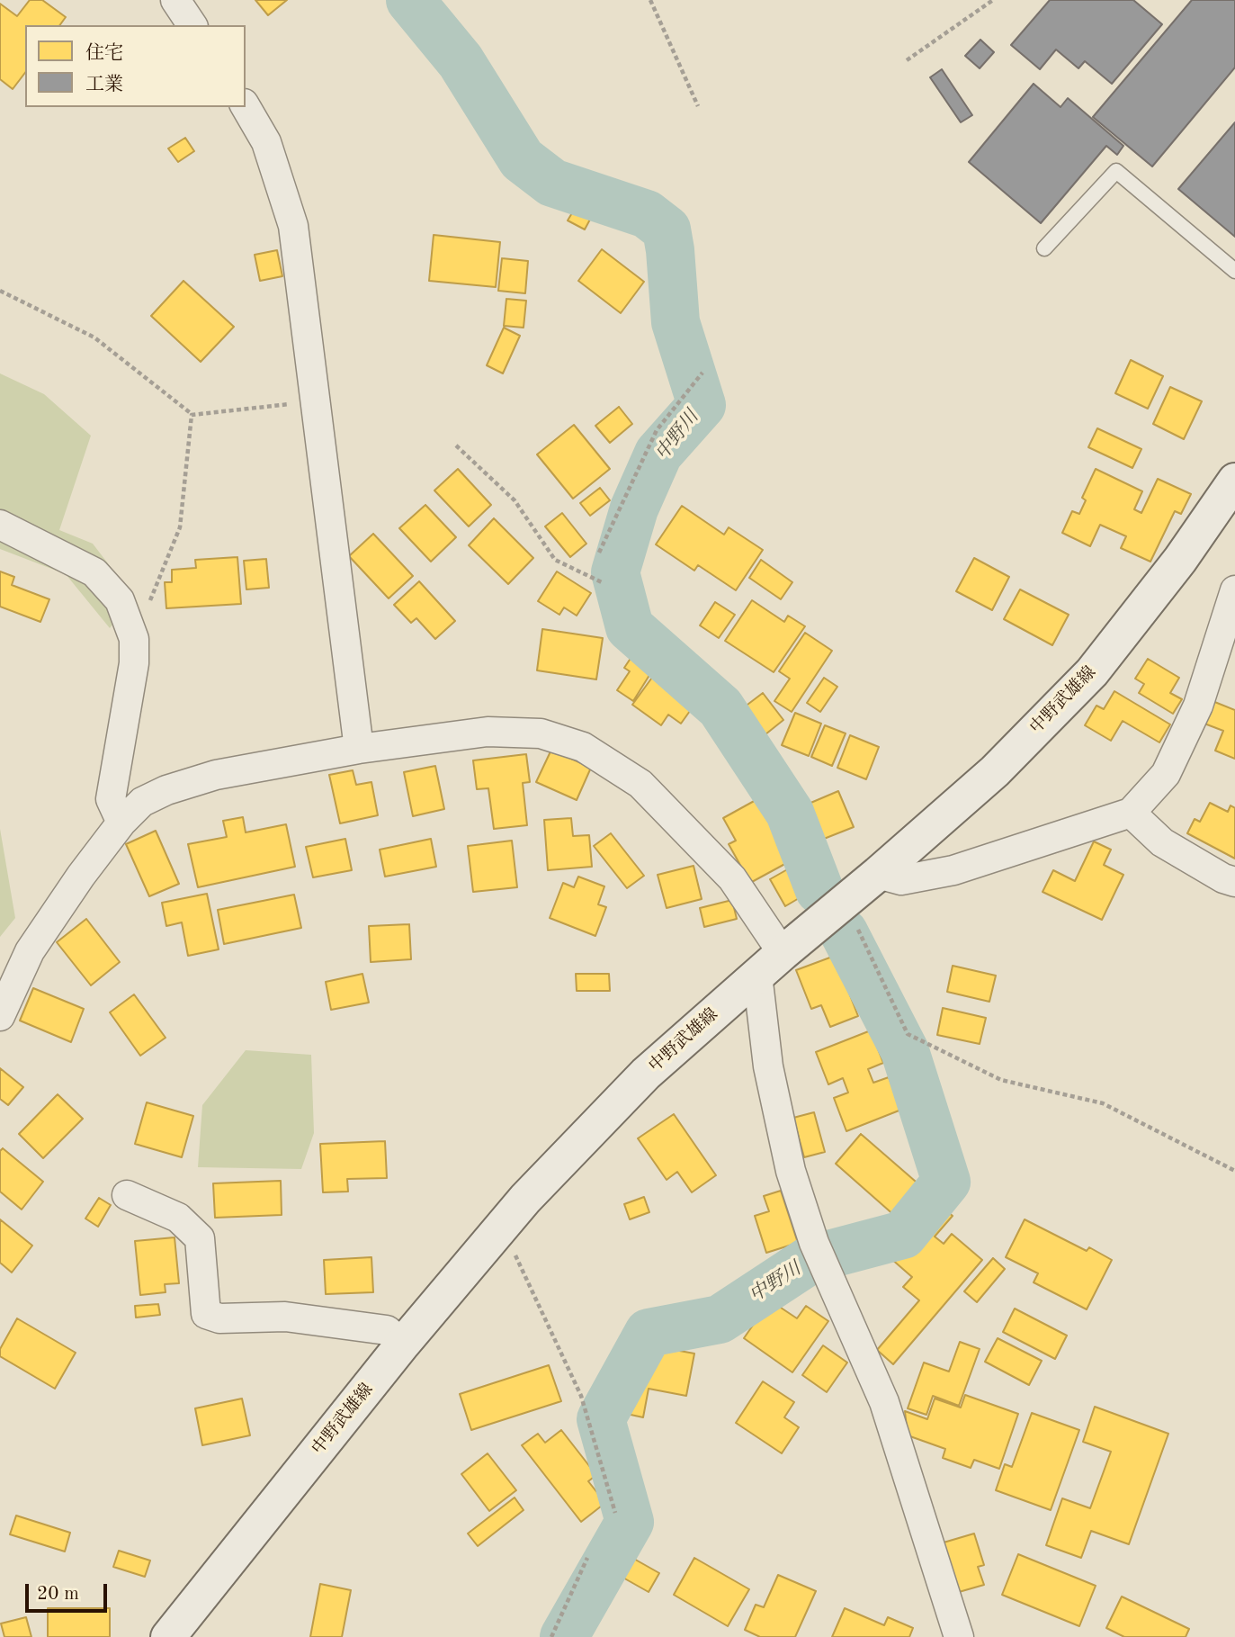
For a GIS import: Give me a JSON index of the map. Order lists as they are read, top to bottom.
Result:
{
  "streets": {
    "main road": ["中野武雄線"]
  },
  "water": ["中野川"],
  "legend": ["住宅", "工業"],
  "scale_bar": "20 m"
}
